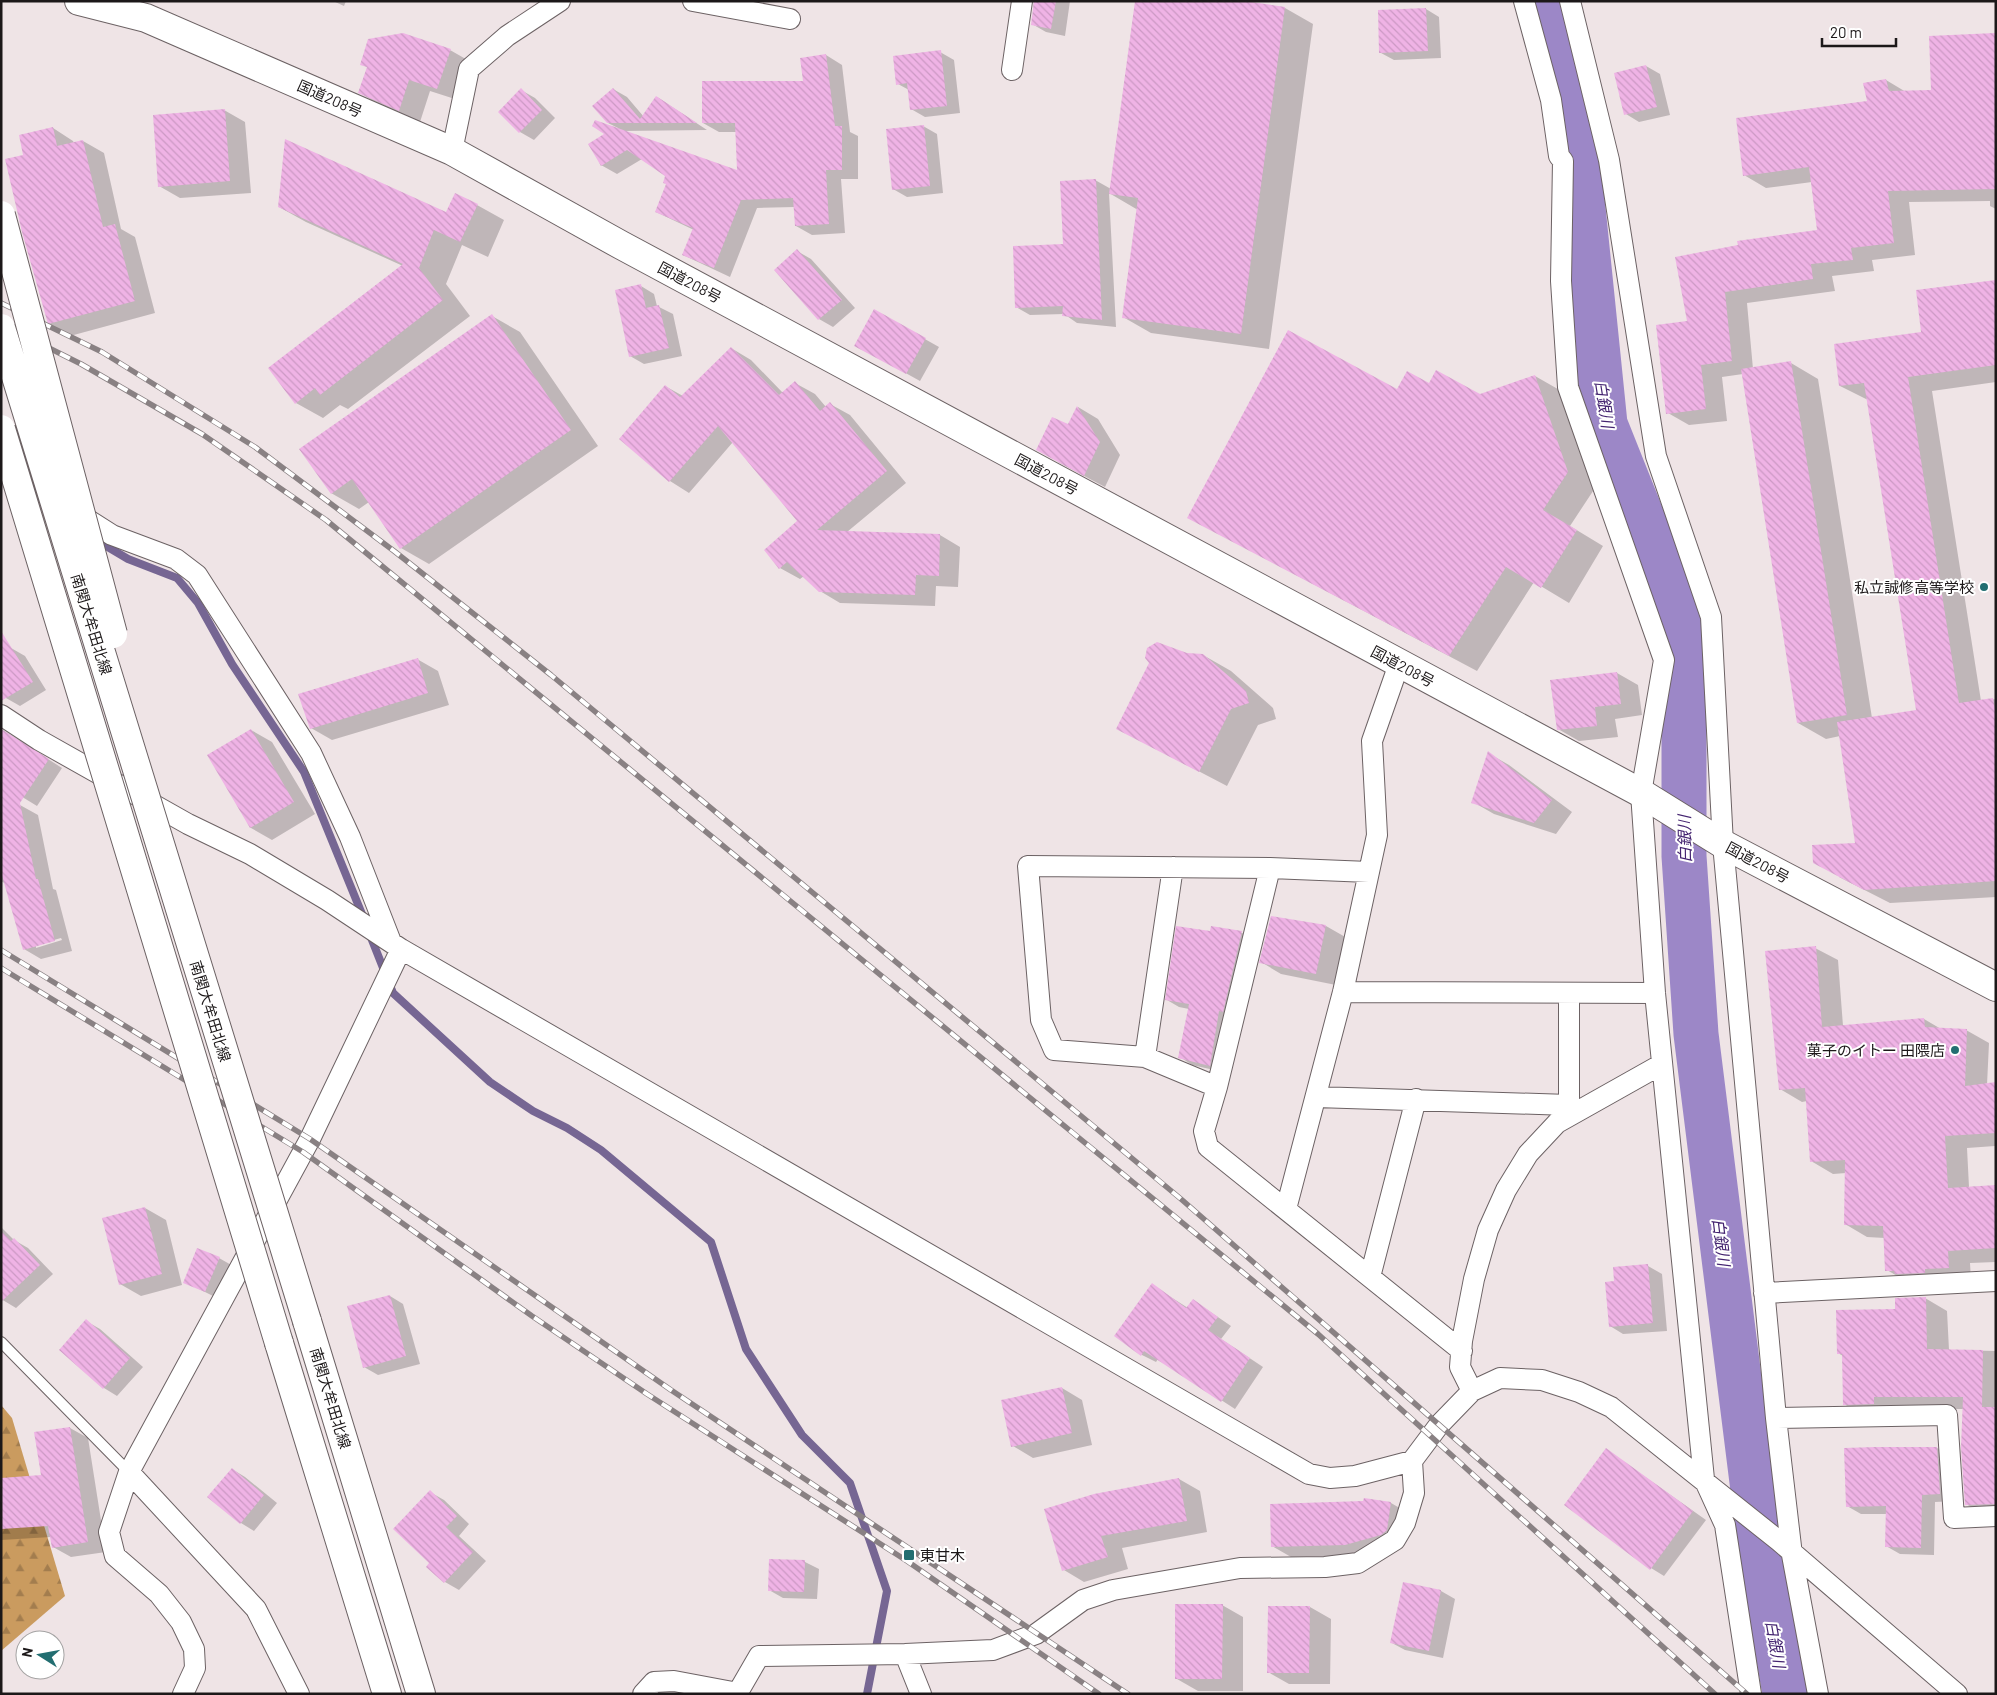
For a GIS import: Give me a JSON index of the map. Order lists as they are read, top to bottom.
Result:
{
  "streets": {
    "main road": ["国道208号", "南関大牟田北線"]
  },
  "water": ["白銀川"],
  "places": {
    "other": ["私立誠修高等学校", "菓子のイトー 田隈店"],
    "transit": ["東甘木"]
  },
  "scale_bar": "20 m",
  "north": "left"
}
